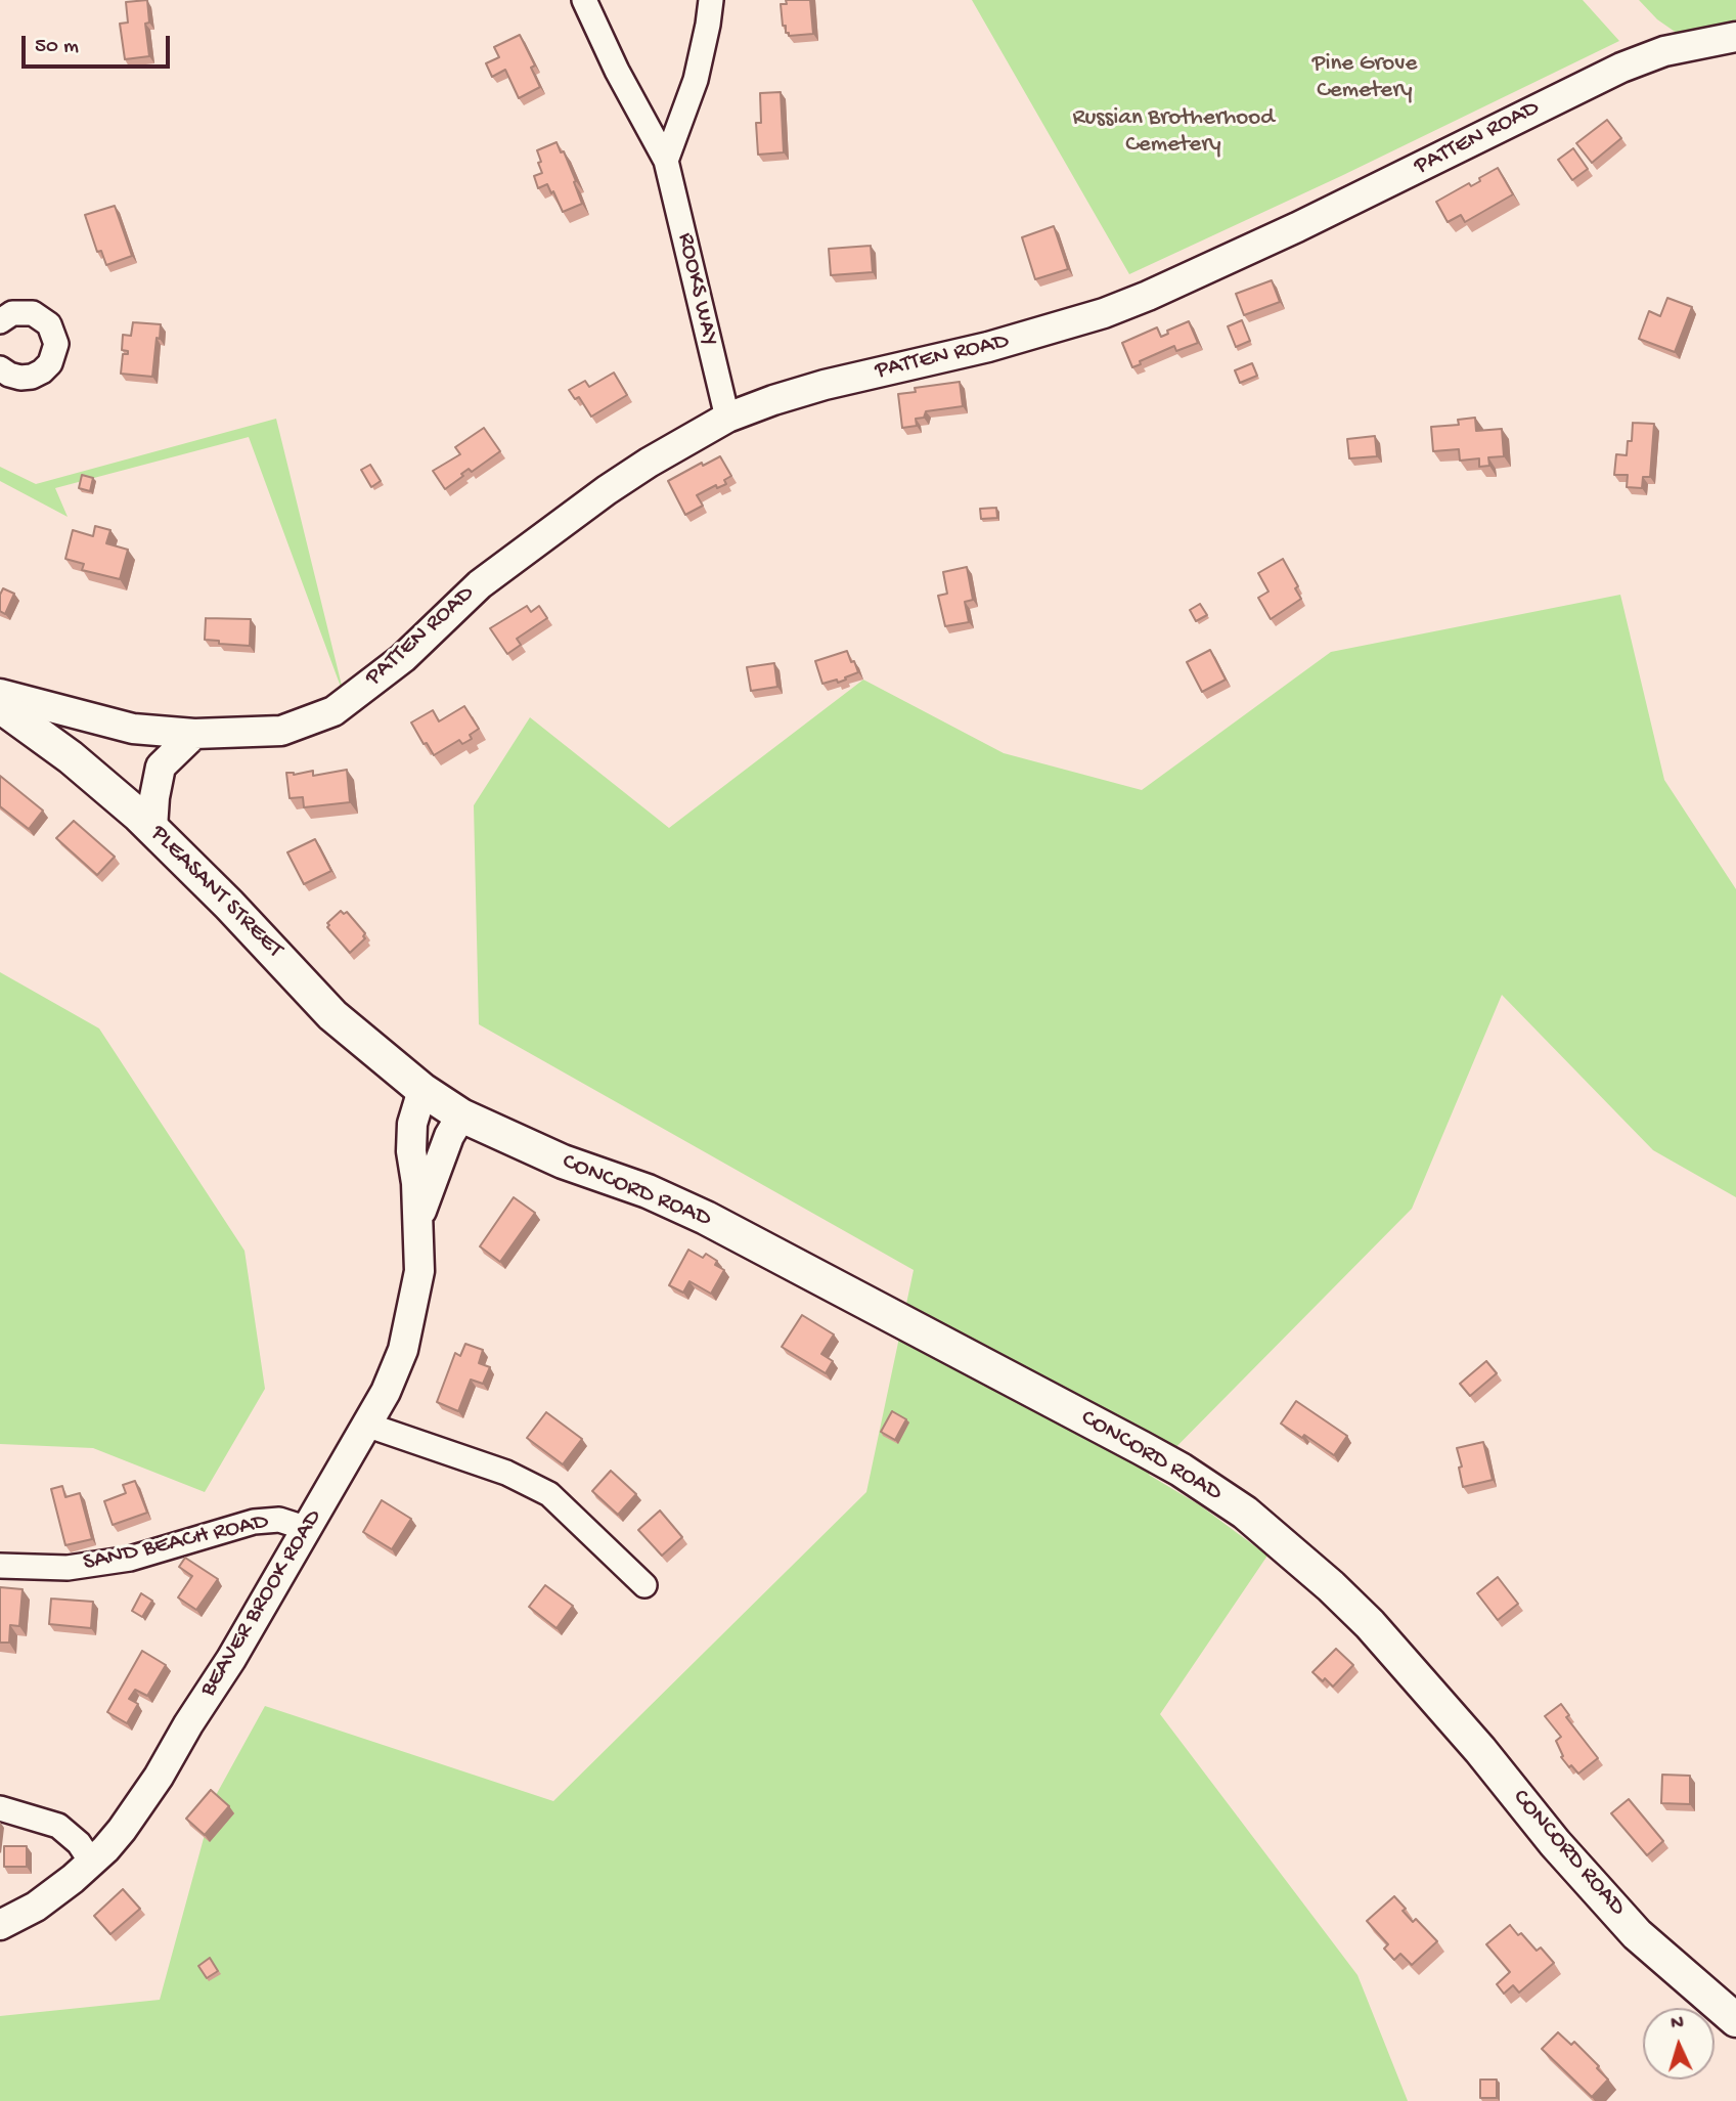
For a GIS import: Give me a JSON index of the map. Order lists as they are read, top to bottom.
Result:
{
  "streets": {
    "main road": ["PLEASANT STREET", "CONCORD ROAD"],
    "street": [
      "PATTEN ROAD",
      "ROOKS WAY",
      "SAND BEACH ROAD",
      "BEAVER BROOK ROAD"
    ]
  },
  "crossings": [
    ["PATTEN ROAD", "ROOKS WAY"],
    ["PLEASANT STREET", "CONCORD ROAD"],
    ["PLEASANT STREET", "BEAVER BROOK ROAD"],
    ["CONCORD ROAD", "BEAVER BROOK ROAD"],
    ["SAND BEACH ROAD", "BEAVER BROOK ROAD"]
  ],
  "parks": ["Pine Grove Cemetery", "Russian Brotherhood Cemetery"],
  "scale_bar": "50 m",
  "north": "top"
}
